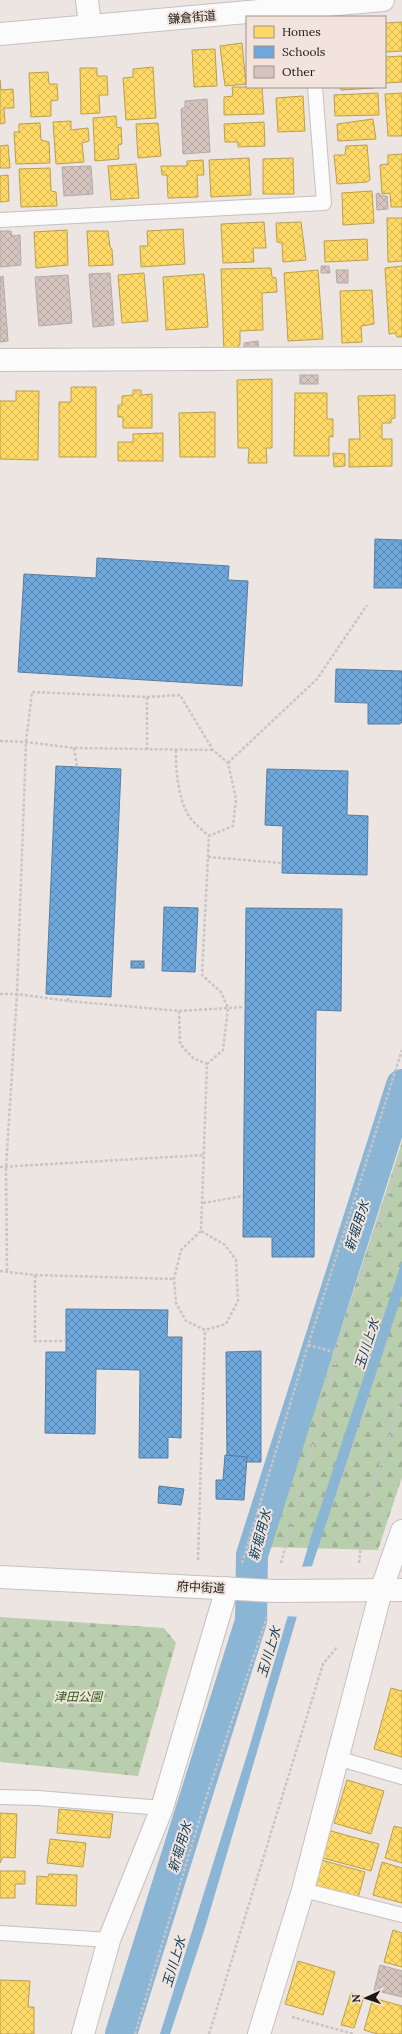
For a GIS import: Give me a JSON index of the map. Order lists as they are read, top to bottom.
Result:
{
  "streets": {
    "street": ["鎌倉街道", "府中街道"]
  },
  "water": ["新堀用水", "玉川上水"],
  "parks": ["津田公園"],
  "legend": ["Homes", "Schools", "Other"],
  "north": "left"
}
